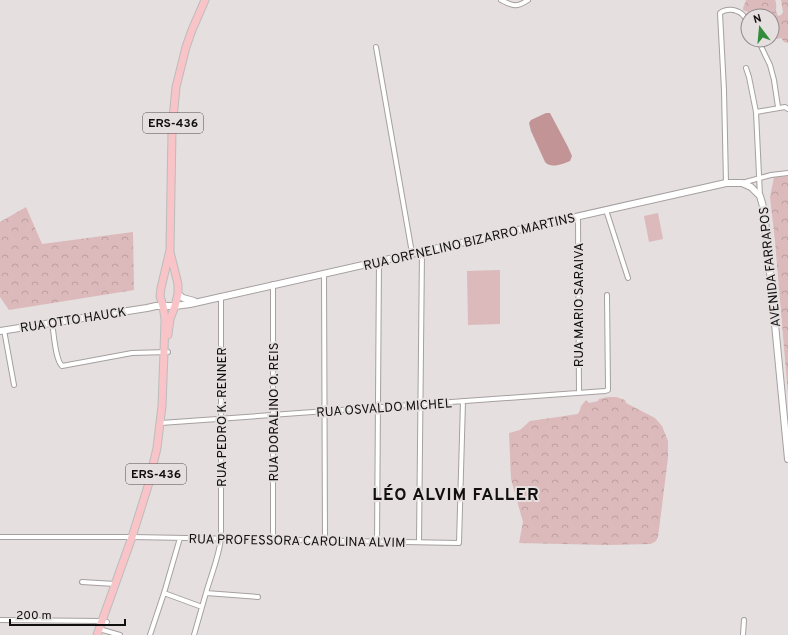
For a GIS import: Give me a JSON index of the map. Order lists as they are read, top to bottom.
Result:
{
  "streets": {
    "main road": ["ERS-436"],
    "street": [
      "RUA ORFNELINO BIZARRO MARTINS",
      "AVENIDA FARRAPOS",
      "RUA MARIO SARAIVA",
      "RUA OTTO HAUCK",
      "RUA OSVALDO MICHEL",
      "RUA DORALINO O. REIS",
      "RUA PEDRO K. RENNER",
      "RUA PROFESSORA CAROLINA ALVIM"
    ]
  },
  "crossings": [
    ["ERS-436", "RUA ORFNELINO BIZARRO MARTINS"],
    ["ERS-436", "RUA OSVALDO MICHEL"],
    ["ERS-436", "RUA PROFESSORA CAROLINA ALVIM"],
    ["RUA ORFNELINO BIZARRO MARTINS", "AVENIDA FARRAPOS"],
    ["RUA ORFNELINO BIZARRO MARTINS", "RUA MARIO SARAIVA"],
    ["RUA ORFNELINO BIZARRO MARTINS", "RUA OTTO HAUCK"],
    ["RUA ORFNELINO BIZARRO MARTINS", "RUA DORALINO O. REIS"],
    ["RUA ORFNELINO BIZARRO MARTINS", "RUA PEDRO K. RENNER"],
    ["RUA MARIO SARAIVA", "RUA OSVALDO MICHEL"],
    ["RUA OSVALDO MICHEL", "RUA DORALINO O. REIS"],
    ["RUA OSVALDO MICHEL", "RUA PEDRO K. RENNER"],
    ["RUA OSVALDO MICHEL", "RUA PROFESSORA CAROLINA ALVIM"],
    ["RUA DORALINO O. REIS", "RUA PROFESSORA CAROLINA ALVIM"],
    ["RUA PEDRO K. RENNER", "RUA PROFESSORA CAROLINA ALVIM"]
  ],
  "districts": ["LÉO ALVIM FALLER"],
  "scale_bar": "200 m",
  "north": "top"
}
